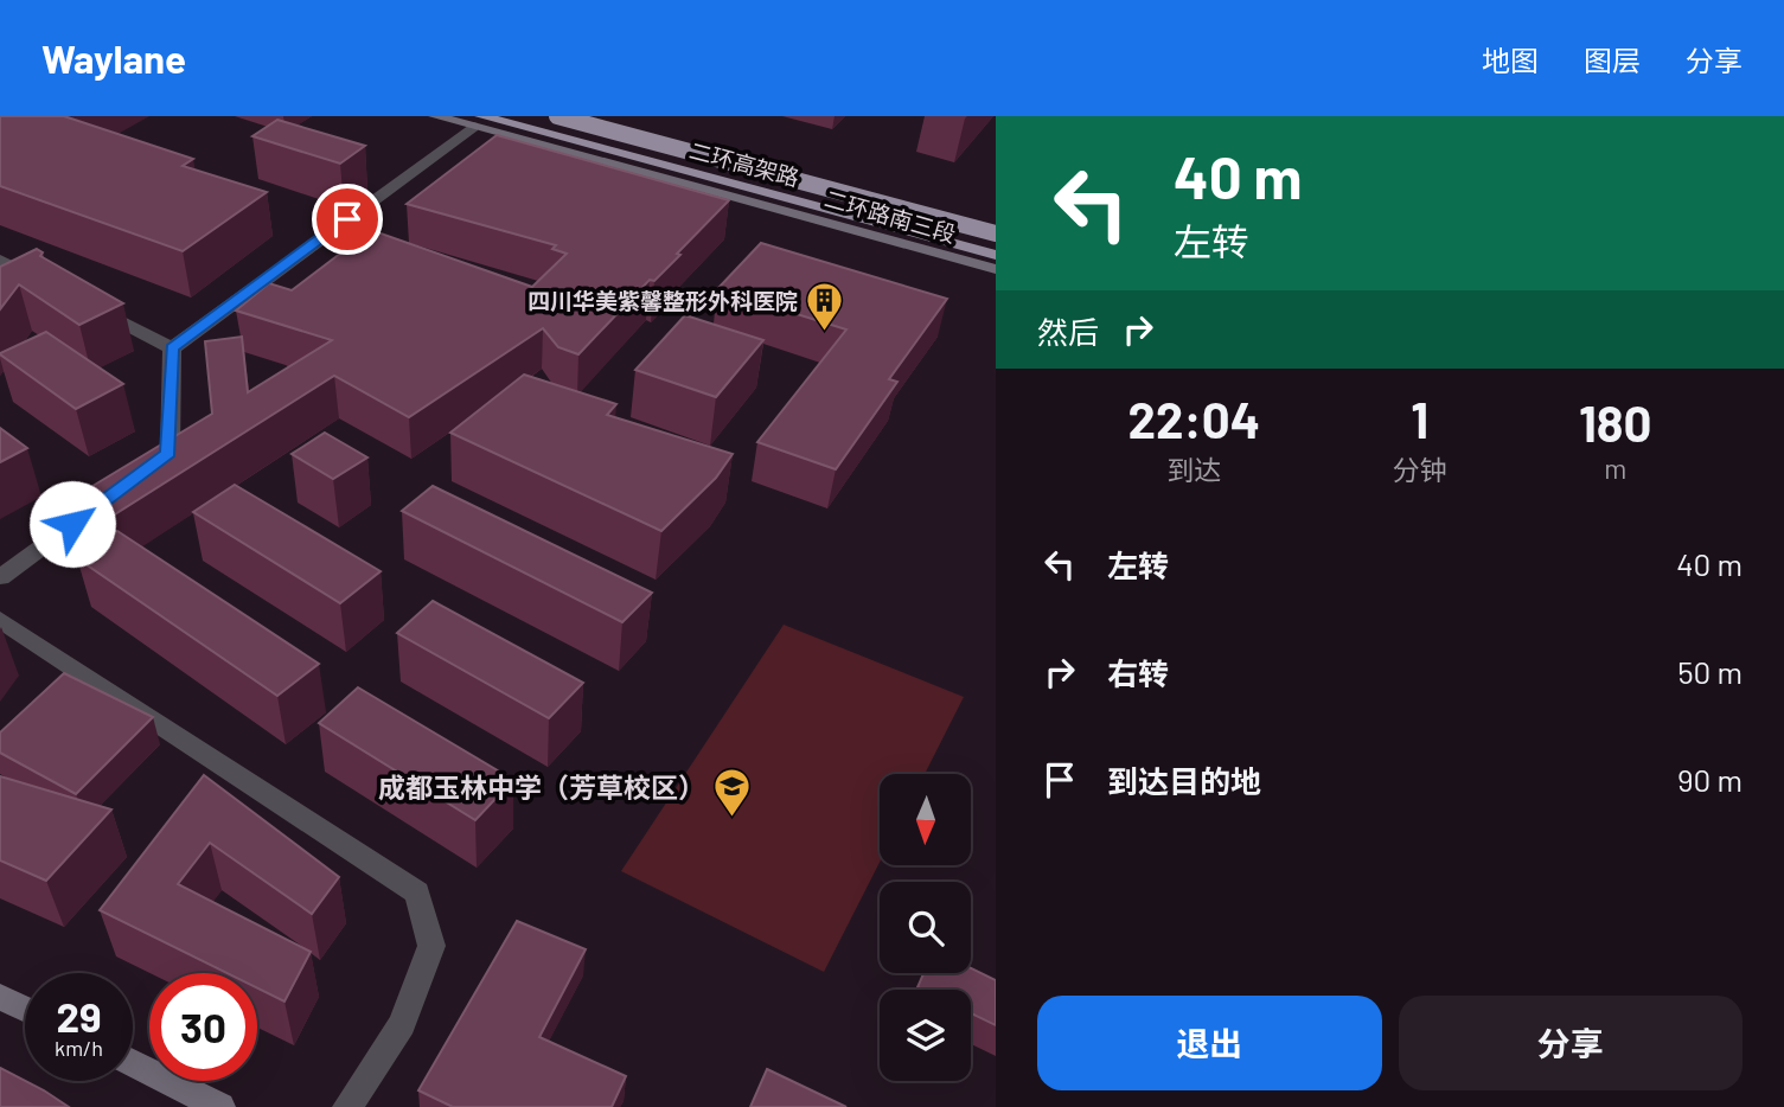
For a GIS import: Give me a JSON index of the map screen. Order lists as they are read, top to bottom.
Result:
{
  "streets": {
    "highway": ["二环高架路"],
    "main road": ["二环路南三段"]
  },
  "crossings": [
    ["二环高架路", "二环路南三段"]
  ],
  "places": {
    "building": ["四川华美紫馨整形外科医院"],
    "school or university": ["成都玉林中学（芳草校区）"]
  },
  "north": "bottom",
  "page": {
    "header": "Waylane",
    "nav": ["地图", "图层", "分享"],
    "turn": ["40 m", "左转"],
    "then": "然后",
    "eta": [
      "22:04",
      "到达",
      "1",
      "分钟",
      "180",
      "m"
    ],
    "list": [
      {
        "name": "左转",
        "value": "40 m"
      },
      {
        "name": "右转",
        "value": "50 m"
      },
      {
        "name": "到达目的地",
        "value": "90 m"
      }
    ],
    "speed": "29 km/h",
    "limit": "30",
    "buttons": ["退出", "分享"]
  }
}
